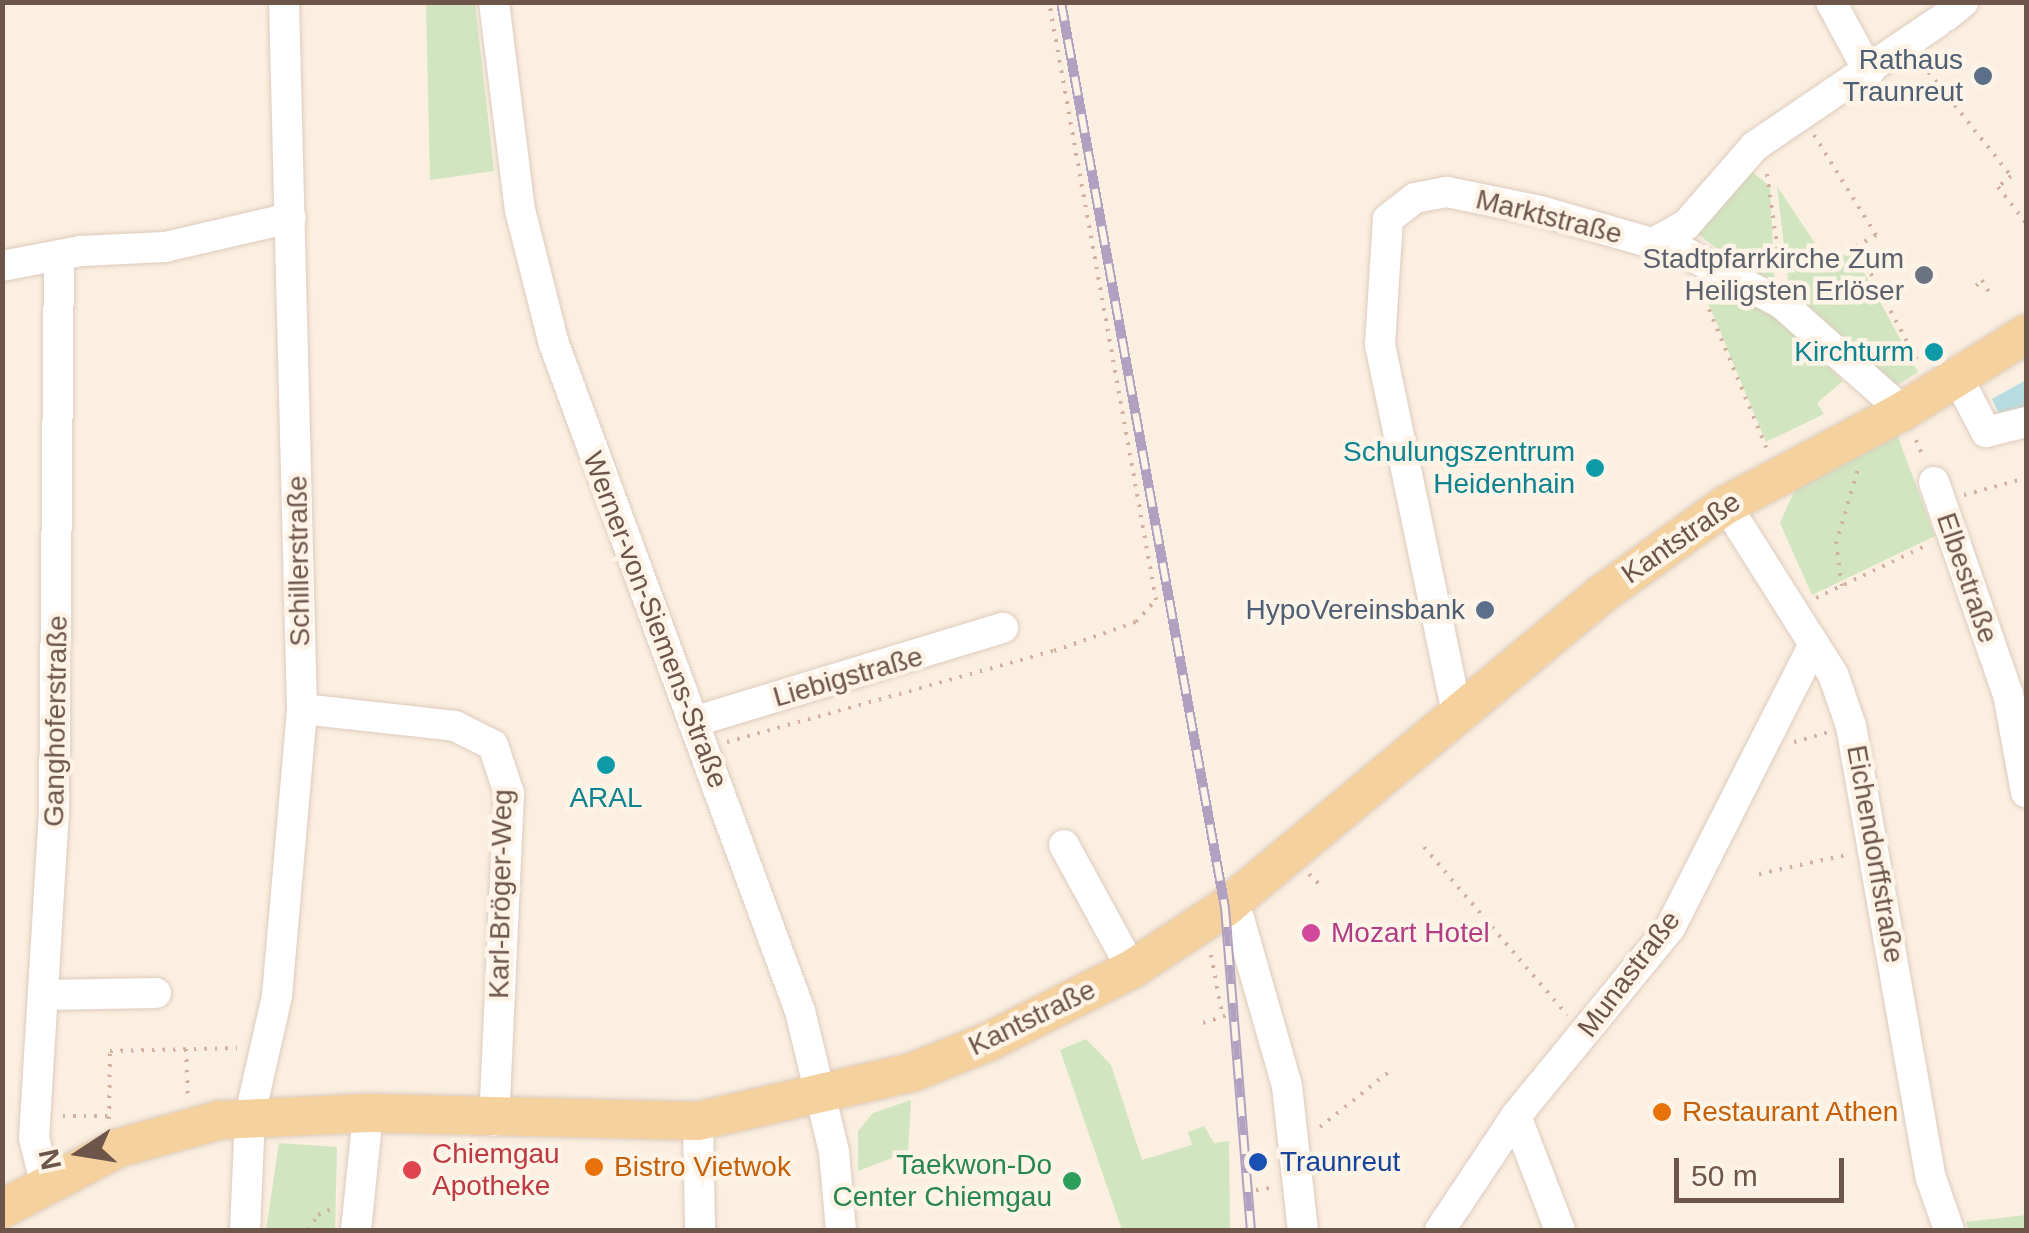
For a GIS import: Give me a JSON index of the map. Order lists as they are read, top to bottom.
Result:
{
  "streets": {
    "main road": ["Kantstraße"],
    "street": [
      "Marktstraße",
      "Schillerstraße",
      "Elbestraße",
      "Werner-von-Siemens-Straße",
      "Liebigstraße",
      "Ganghoferstraße",
      "Eichendorffstraße",
      "Karl-Bröger-Weg",
      "Munastraße"
    ]
  },
  "crossings": [
    ["Marktstraße", "Kantstraße"],
    ["Kantstraße", "Schillerstraße"],
    ["Kantstraße", "Werner-von-Siemens-Straße"],
    ["Kantstraße", "Ganghoferstraße"],
    ["Kantstraße", "Eichendorffstraße"],
    ["Kantstraße", "Karl-Bröger-Weg"],
    ["Schillerstraße", "Karl-Bröger-Weg"],
    ["Werner-von-Siemens-Straße", "Liebigstraße"],
    ["Eichendorffstraße", "Munastraße"]
  ],
  "places": [
    "Rathaus Traunreut",
    "Stadtpfarrkirche Zum Heiligsten Erlöser",
    "Kirchturm",
    "Schulungszentrum Heidenhain",
    "HypoVereinsbank",
    "ARAL",
    "Mozart Hotel",
    "Restaurant Athen",
    "Traunreut",
    "Bistro Vietwok",
    "Chiemgau Apotheke",
    "Taekwon-Do Center Chiemgau"
  ],
  "scale_bar": "50 m",
  "north": "left"
}
